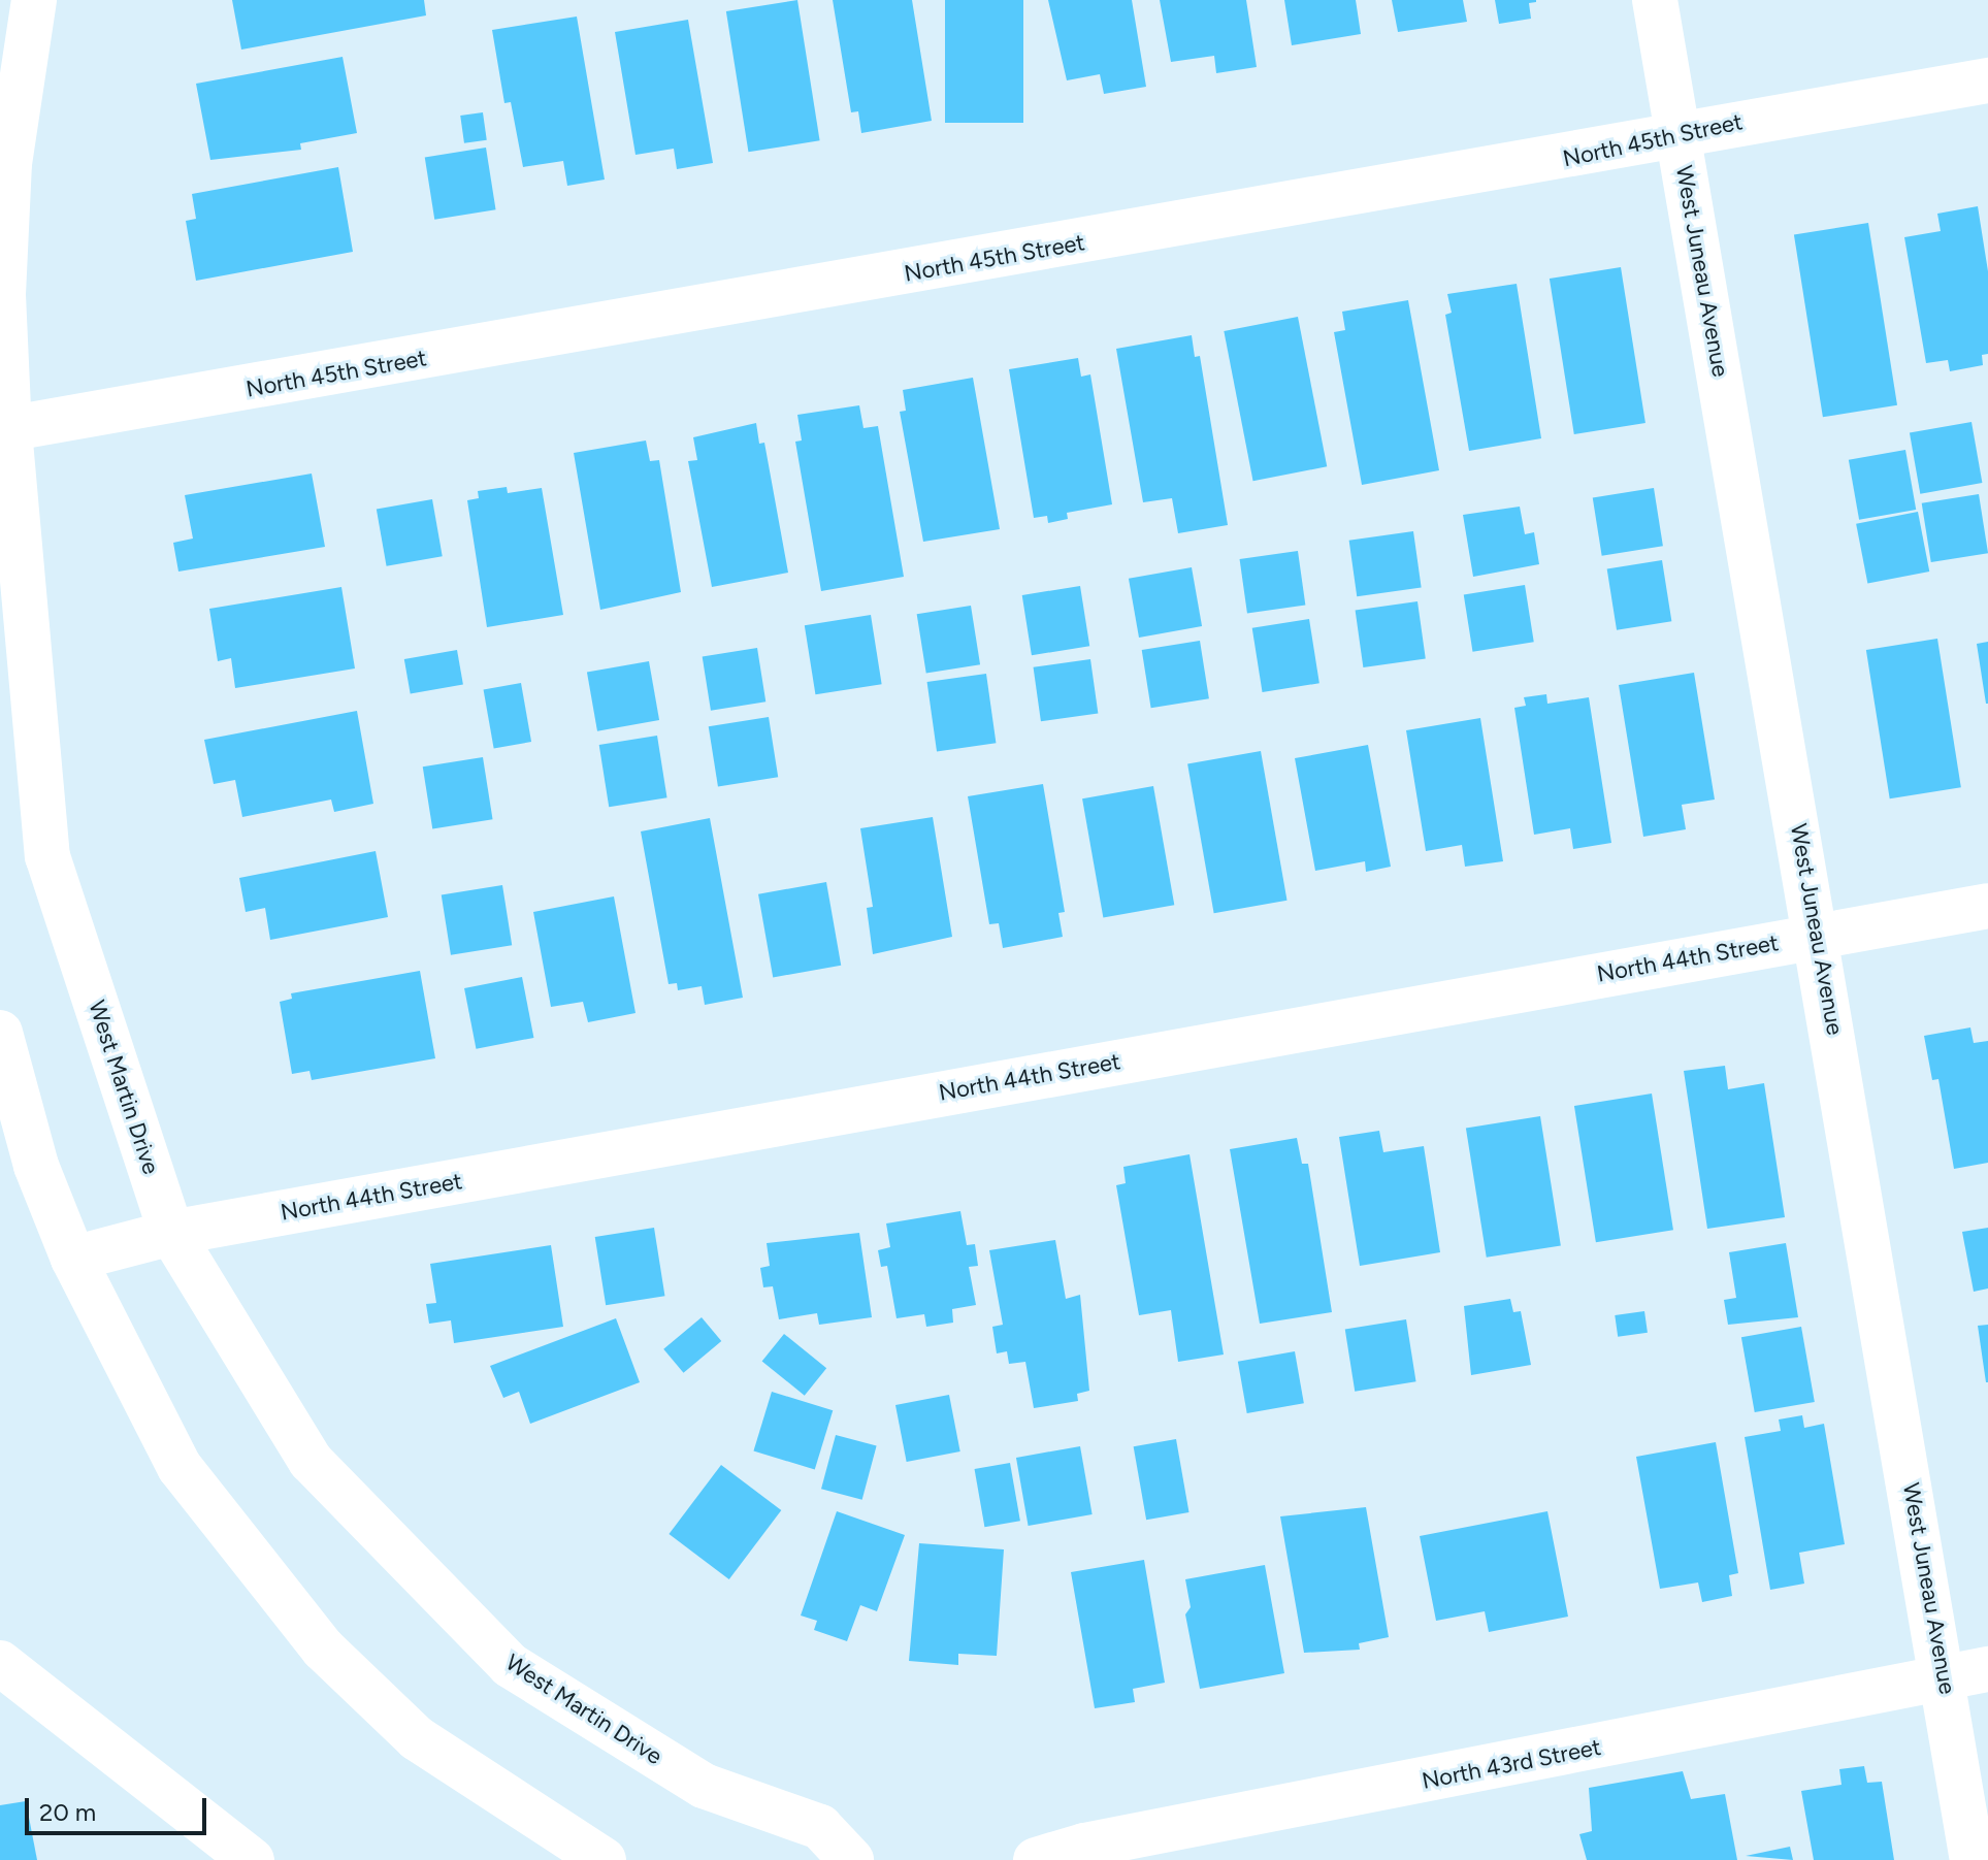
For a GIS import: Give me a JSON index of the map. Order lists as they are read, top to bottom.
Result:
{
  "streets": {
    "street": [
      "North 45th Street",
      "West Juneau Avenue",
      "North 44th Street",
      "West Martin Drive",
      "North 43rd Street"
    ]
  },
  "crossings": [
    ["North 45th Street", "West Juneau Avenue"],
    ["North 45th Street", "West Martin Drive"],
    ["West Juneau Avenue", "North 44th Street"],
    ["West Juneau Avenue", "North 43rd Street"],
    ["North 44th Street", "West Martin Drive"]
  ],
  "scale_bar": "20 m"
}
